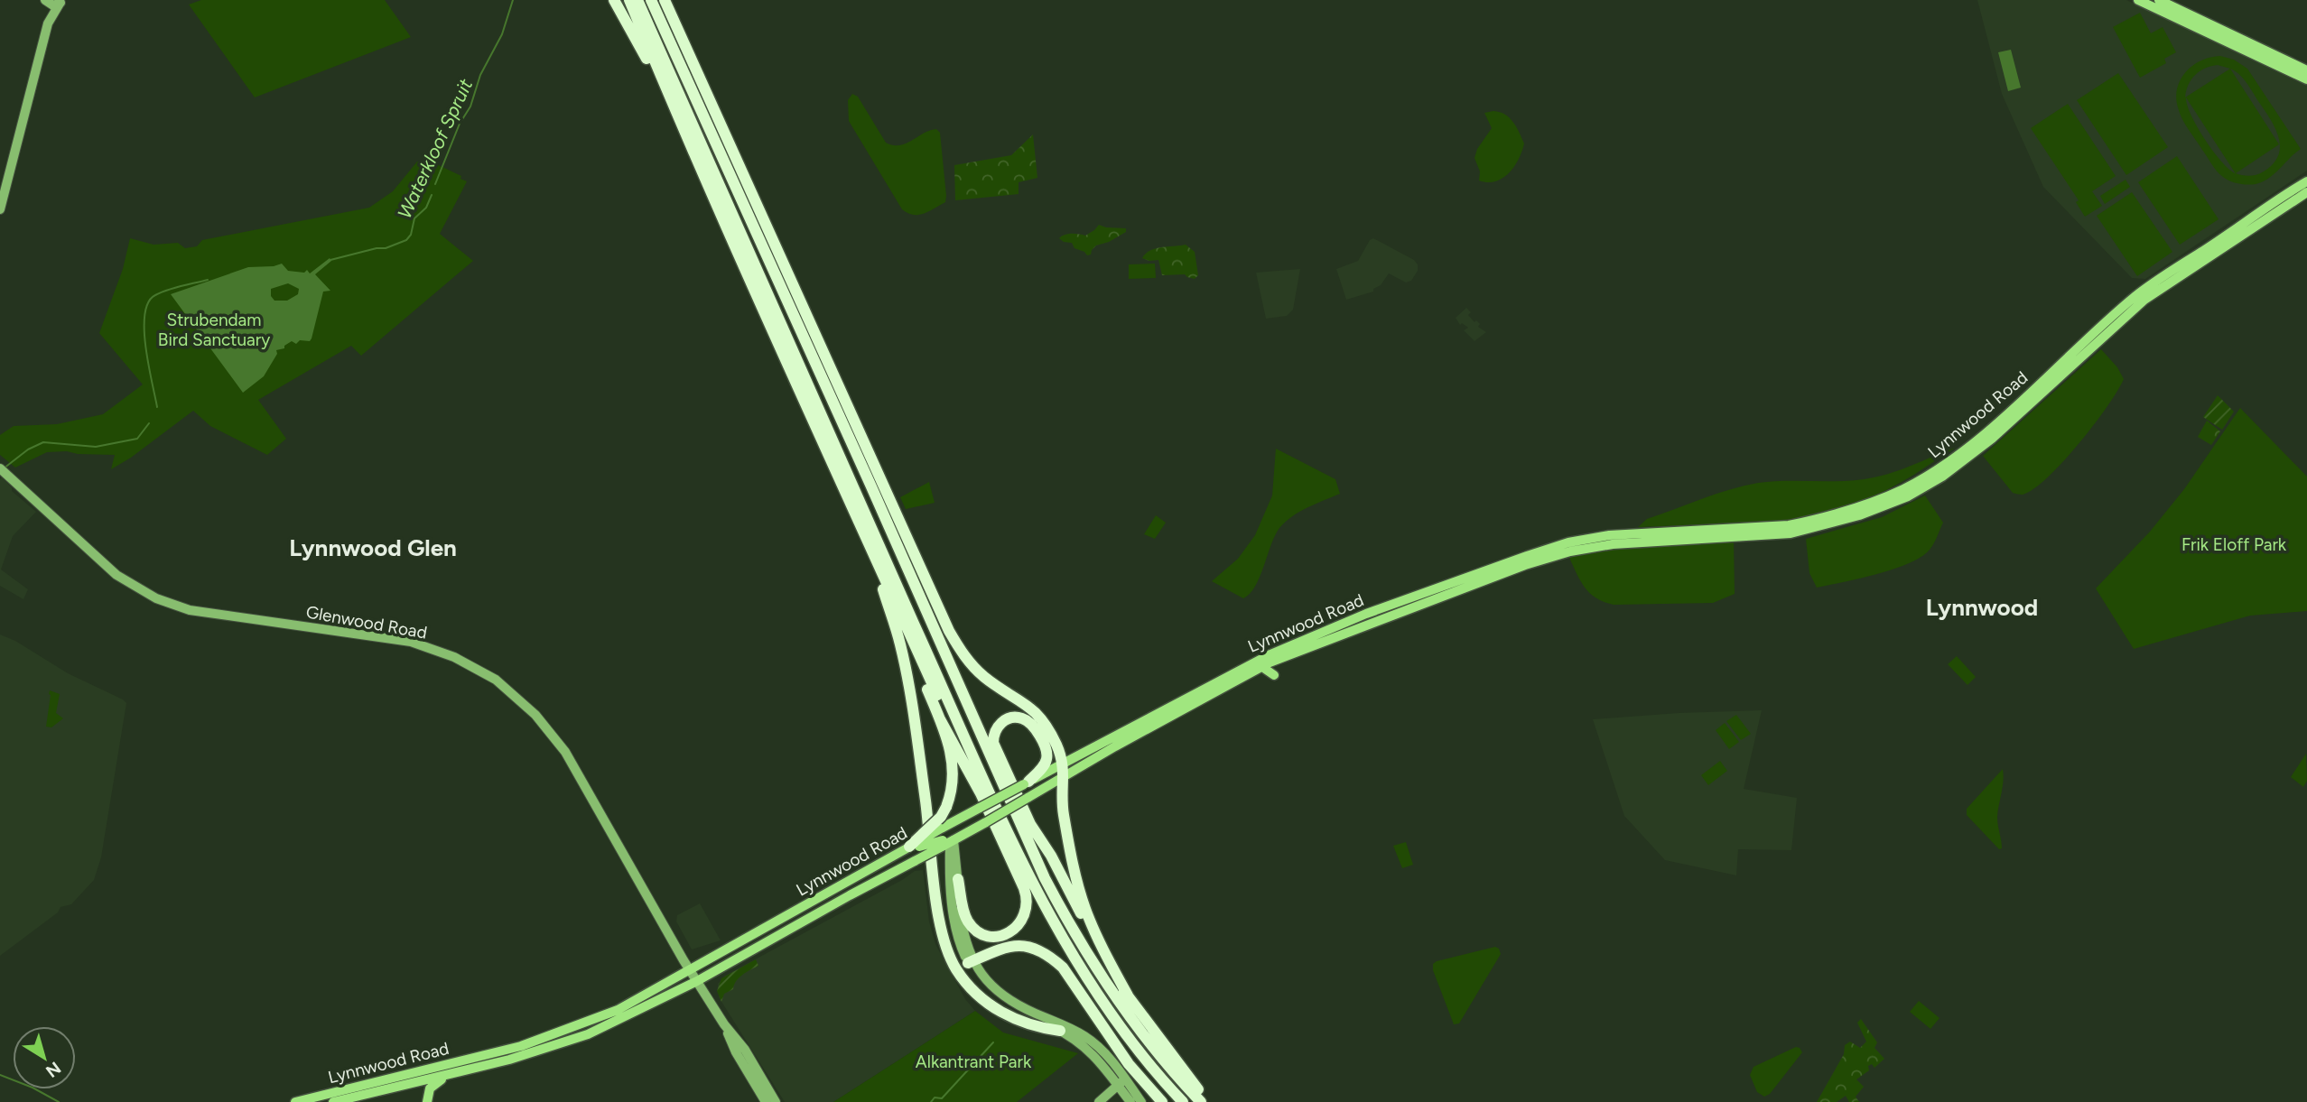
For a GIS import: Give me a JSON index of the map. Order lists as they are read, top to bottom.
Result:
{
  "streets": {
    "main road": ["Lynnwood Road"],
    "street": ["Glenwood Road"]
  },
  "crossings": [
    ["Lynnwood Road", "Glenwood Road"]
  ],
  "districts": ["Lynnwood Glen", "Lynnwood"],
  "water": ["Waterkloof Spruit"],
  "parks": ["Strubendam Bird Sanctuary", "Frik Eloff Park", "Alkantrant Park"],
  "north": "bottom right"
}
